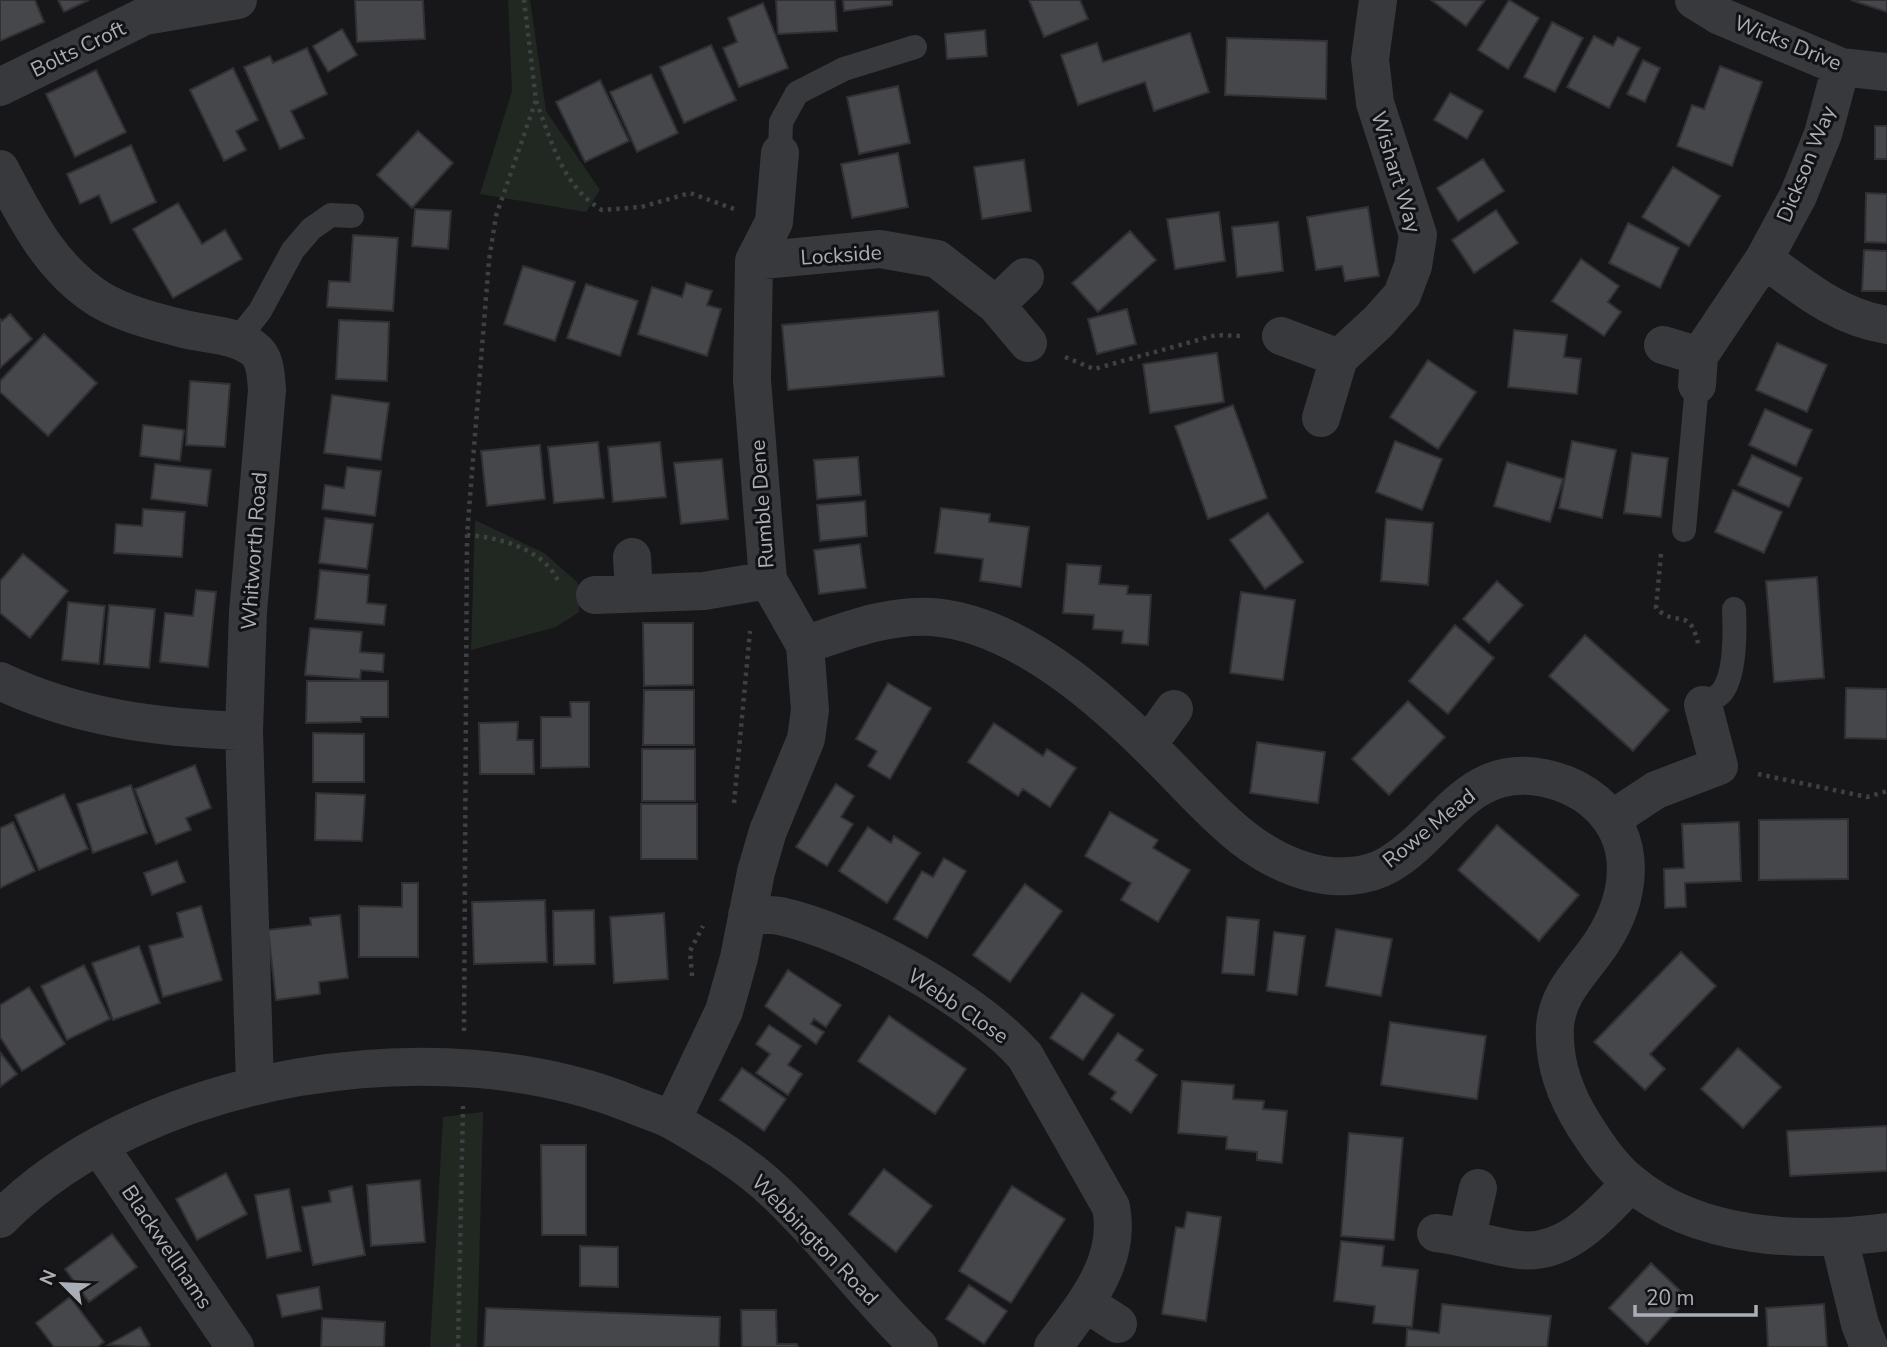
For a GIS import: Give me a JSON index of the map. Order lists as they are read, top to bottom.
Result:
{
  "streets": {
    "street": [
      "Wicks Drive",
      "Bolts Croft",
      "Dickson Way",
      "Wishart Way",
      "Lockside",
      "Rumble Dene",
      "Whitworth Road",
      "Rowe Mead",
      "Webb Close",
      "Webbington Road",
      "Blackwellhams"
    ]
  },
  "crossings": [
    ["Wicks Drive", "Dickson Way"],
    ["Lockside", "Rumble Dene"],
    ["Rumble Dene", "Rowe Mead"],
    ["Rumble Dene", "Webb Close"],
    ["Rumble Dene", "Webbington Road"],
    ["Whitworth Road", "Webbington Road"],
    ["Webbington Road", "Blackwellhams"]
  ],
  "scale_bar": "20 m",
  "north": "top left"
}
